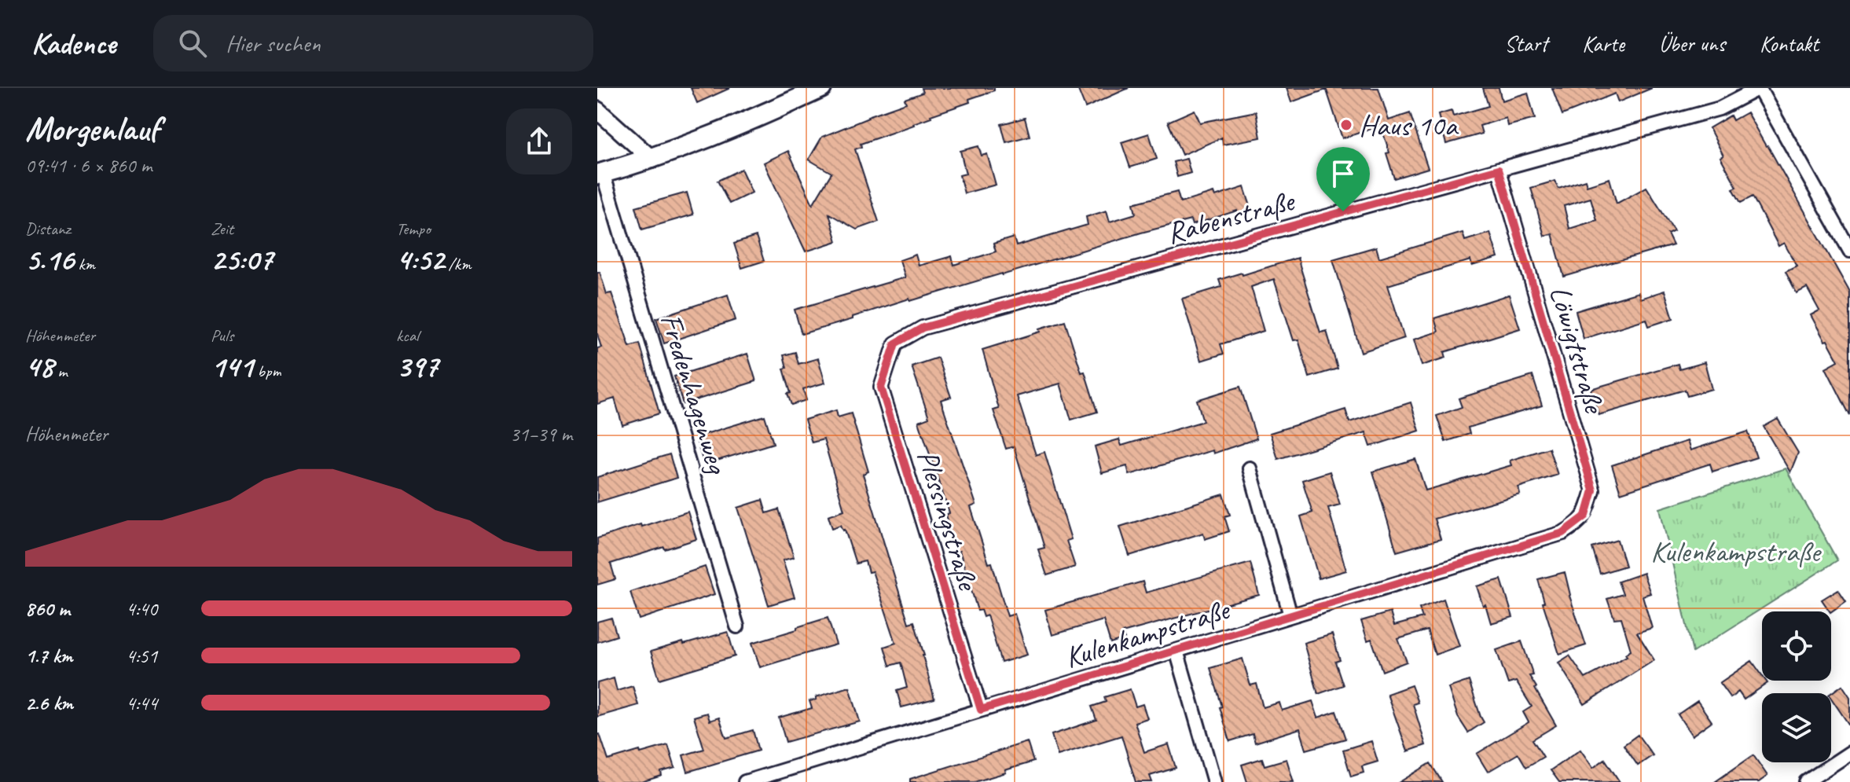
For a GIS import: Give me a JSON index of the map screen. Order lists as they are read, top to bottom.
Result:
{
  "streets": {
    "street": [
      "Rabenstraße",
      "Löwigtstraße",
      "Fredenhagenweg",
      "Plessingstraße",
      "Kulenkampstraße"
    ]
  },
  "crossings": [
    ["Rabenstraße", "Löwigtstraße"],
    ["Rabenstraße", "Plessingstraße"],
    ["Löwigtstraße", "Kulenkampstraße"],
    ["Plessingstraße", "Kulenkampstraße"]
  ],
  "parks": ["Kulenkampstraße"],
  "places": ["Haus 10a"],
  "page": {
    "header": "Kadence",
    "search": "Hier suchen",
    "nav": [
      "Start",
      "Karte",
      "Über uns",
      "Kontakt"
    ],
    "heading": ["Morgenlauf", "09:41 · 6 × 860 m"],
    "stats": [
      ["Distanz", "5.16 km"],
      ["Zeit", "25:07"],
      ["Tempo", "4:52 /km"],
      ["Höhenmeter", "48 m"],
      ["Puls", "141 bpm"],
      ["kcal", "397"]
    ],
    "chart": ["Höhenmeter", "31–39 m"],
    "list": [
      {
        "name": "860 m",
        "note": "4:40"
      },
      {
        "name": "1.7 km",
        "note": "4:51"
      },
      {
        "name": "2.6 km",
        "note": "4:44"
      }
    ]
  }
}
